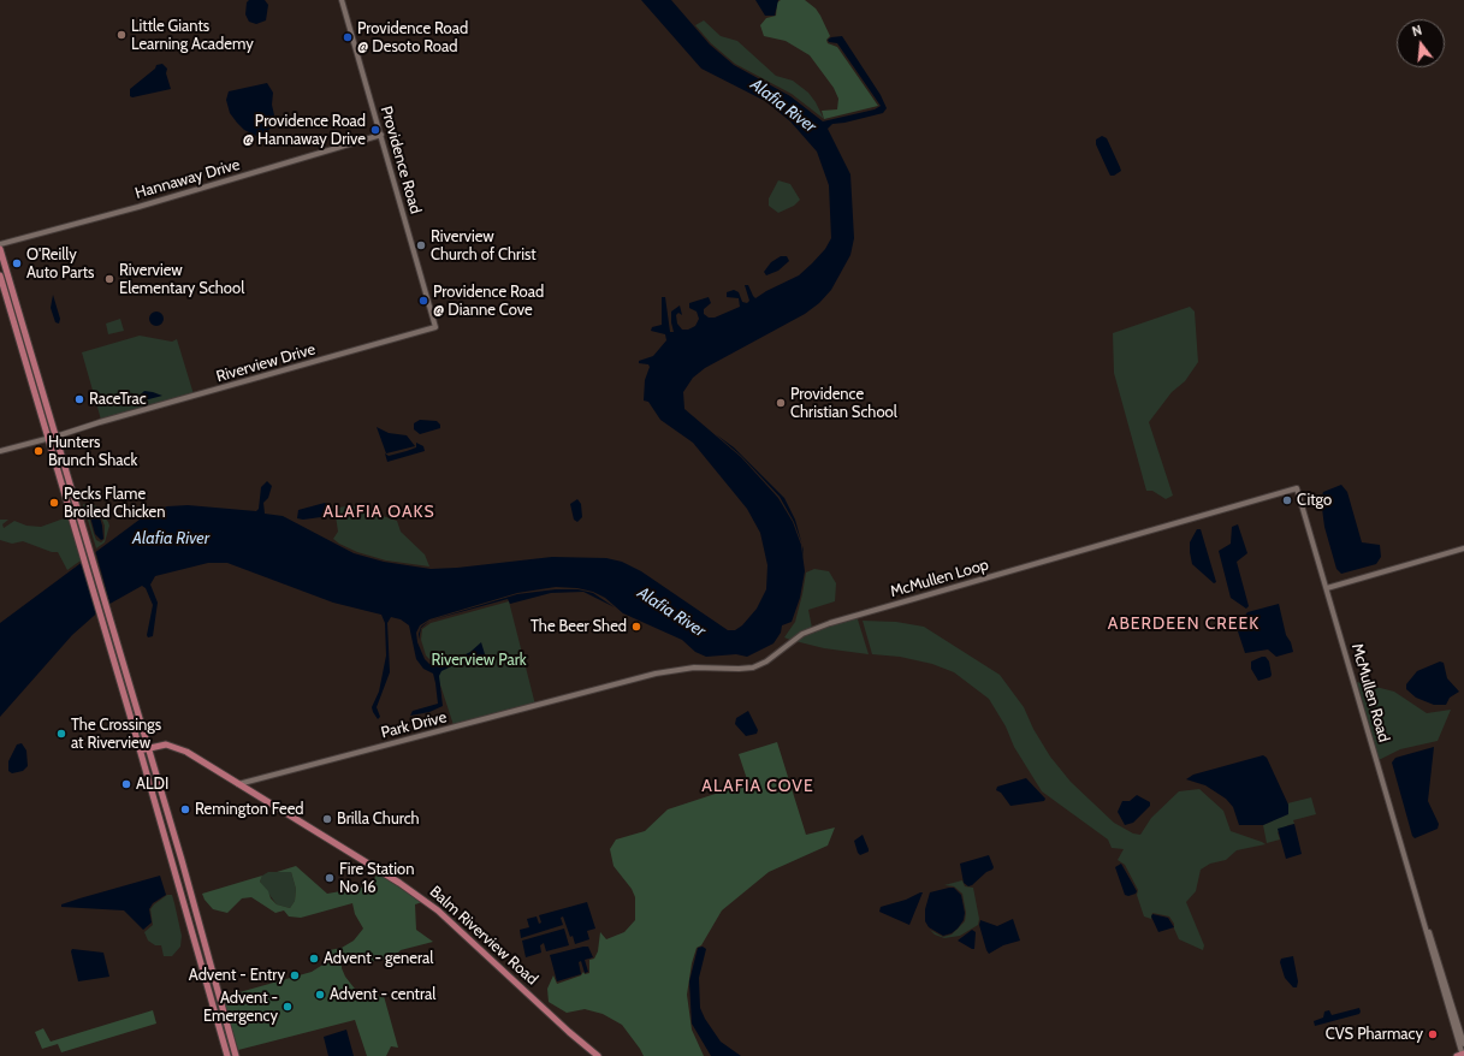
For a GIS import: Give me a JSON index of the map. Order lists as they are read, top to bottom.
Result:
{
  "streets": {
    "main road": ["Balm Riverview Road"],
    "street": [
      "Providence Road",
      "Hannaway Drive",
      "Riverview Drive",
      "McMullen Loop",
      "McMullen Road",
      "Park Drive"
    ]
  },
  "crossings": [
    ["Providence Road", "Hannaway Drive"],
    ["Providence Road", "Riverview Drive"],
    ["McMullen Loop", "McMullen Road"],
    ["McMullen Loop", "Park Drive"],
    ["Park Drive", "Balm Riverview Road"]
  ],
  "districts": ["ALAFIA OAKS", "ABERDEEN CREEK", "ALAFIA COVE"],
  "water": ["Alafia River"],
  "parks": ["Riverview Park"],
  "places": [
    "Little Giants Learning Academy",
    "Providence Road @ Desoto Road",
    "Providence Road @ Hannaway Drive",
    "Riverview Church of Christ",
    "O'Reilly Auto Parts",
    "Riverview Elementary School",
    "Providence Road @ Dianne Cove",
    "RaceTrac",
    "Providence Christian School",
    "Hunters Brunch Shack",
    "Citgo",
    "Pecks Flame Broiled Chicken",
    "The Beer Shed",
    "The Crossings at Riverview",
    "ALDI",
    "Remington Feed",
    "Brilla Church",
    "Fire Station No 16",
    "Advent - general",
    "Advent - Entry",
    "Advent - central",
    "Advent - Emergency",
    "CVS Pharmacy"
  ],
  "north": "top"
}
